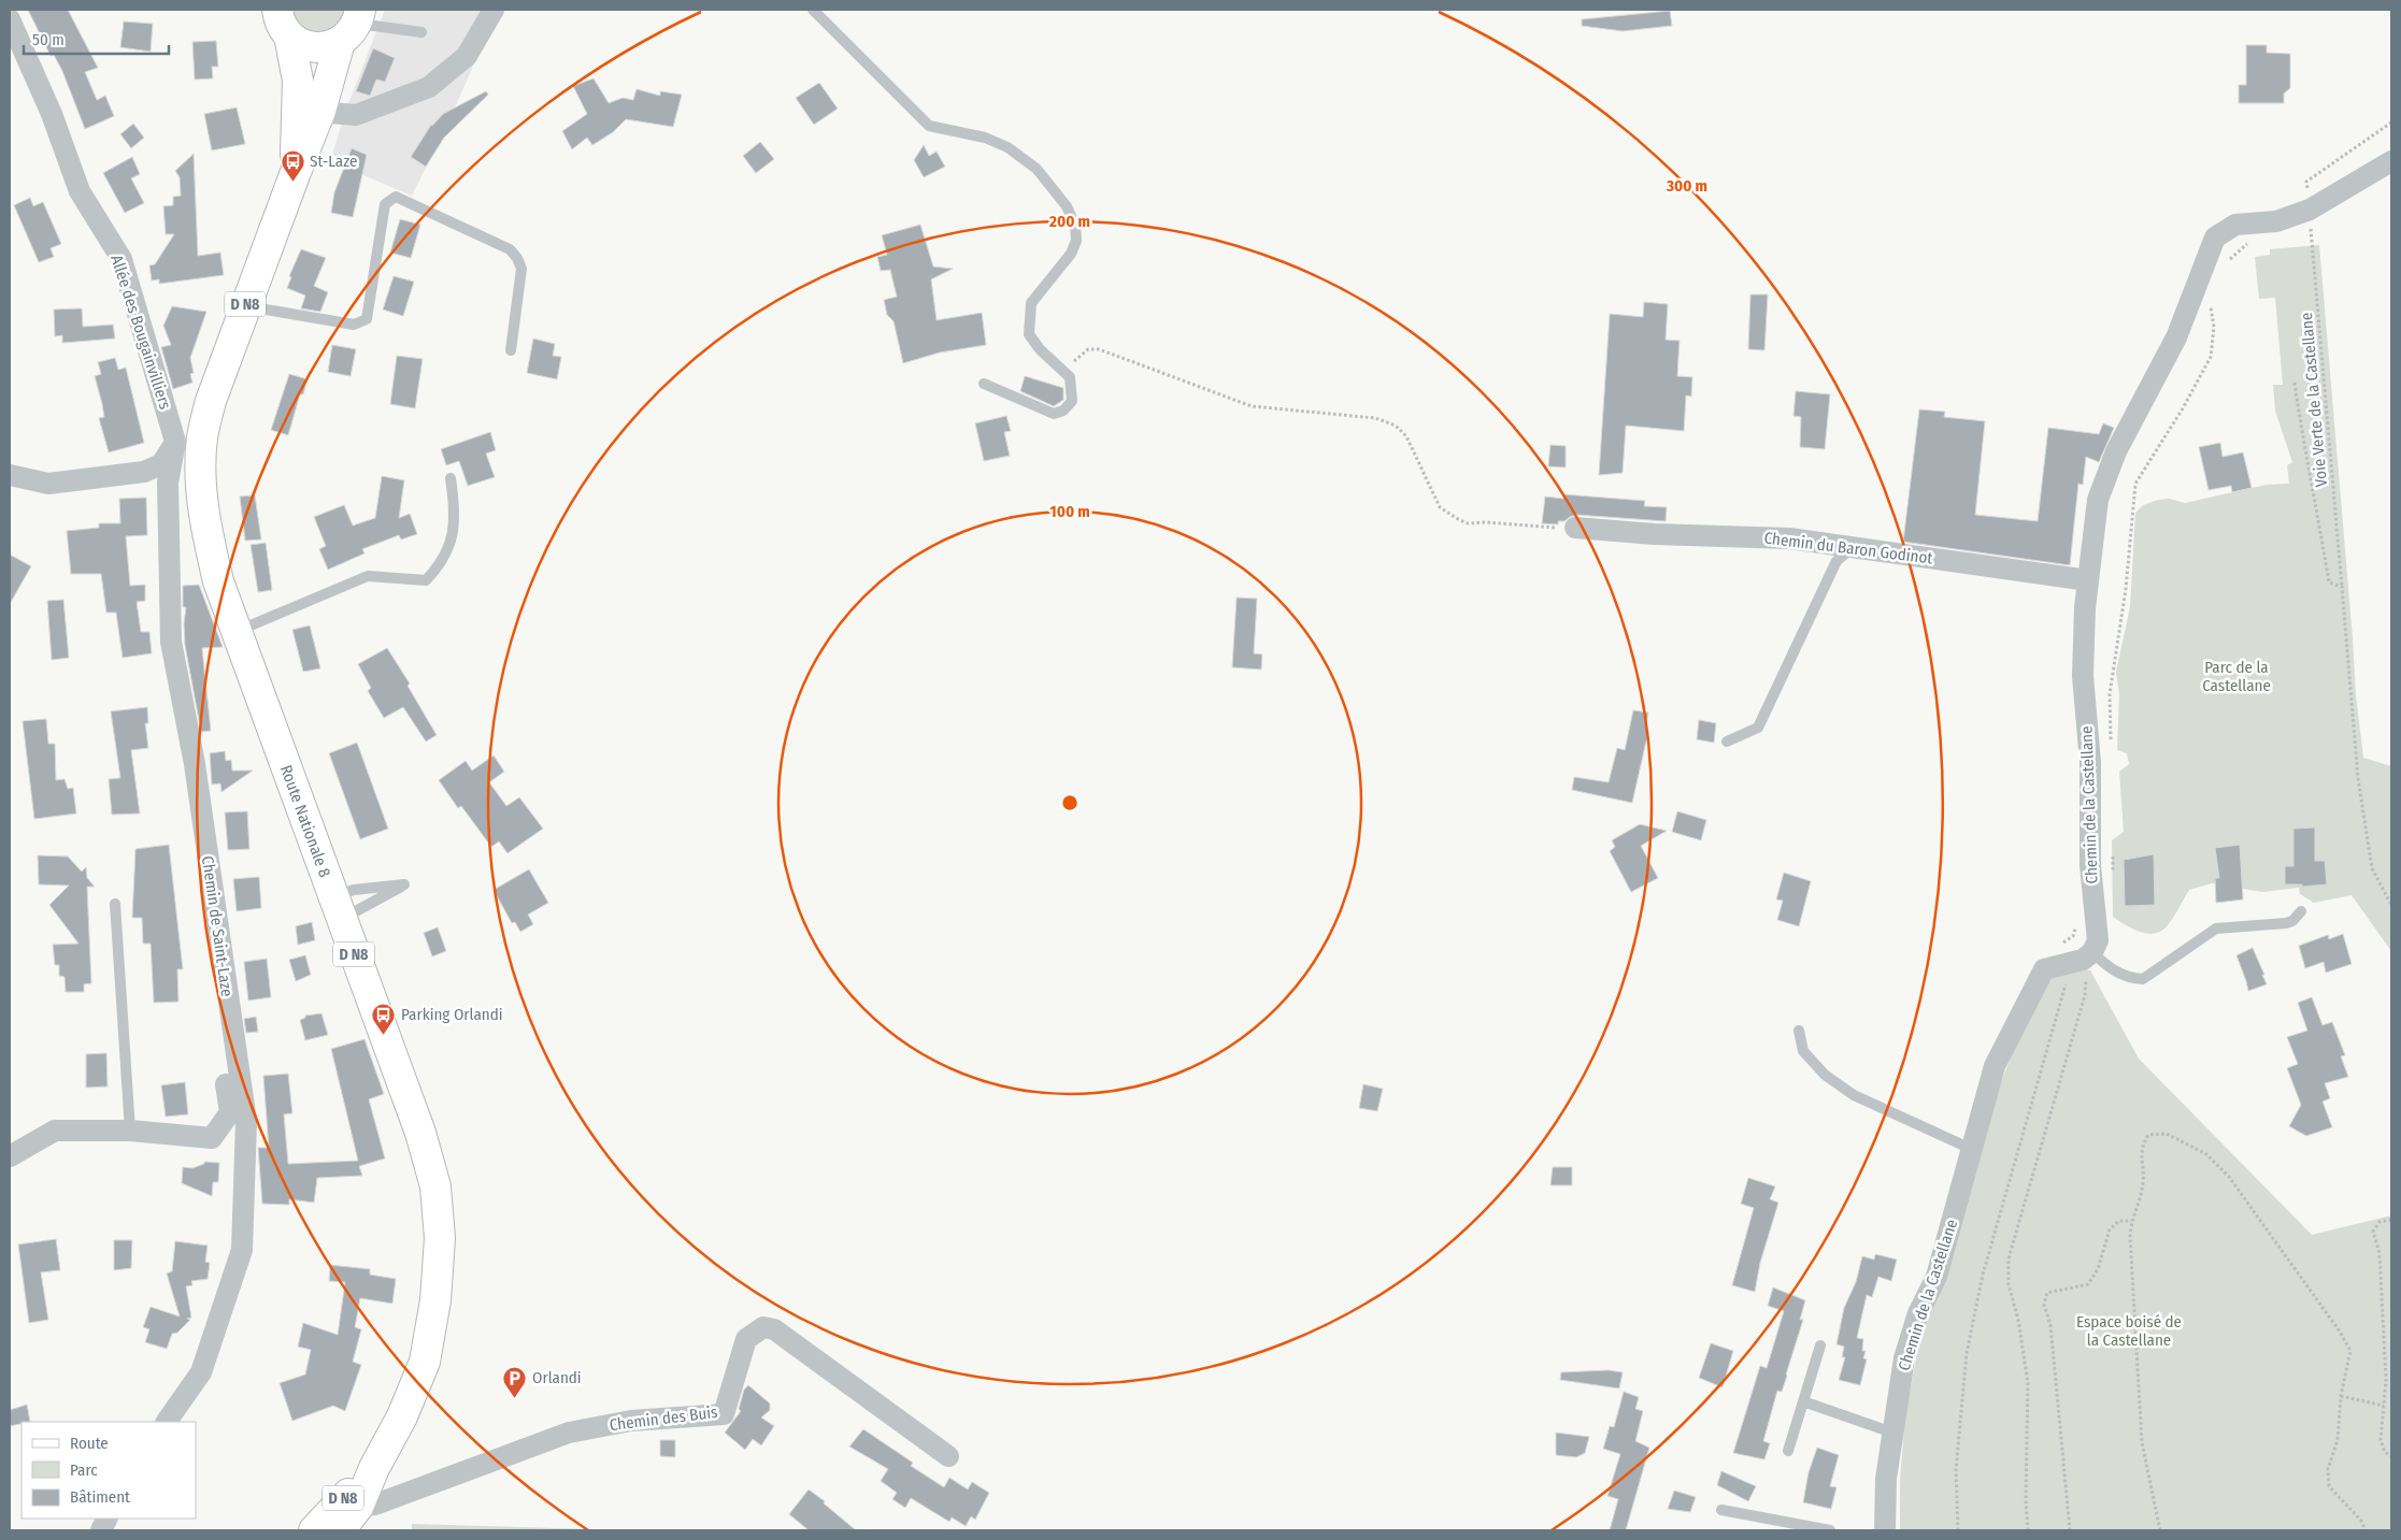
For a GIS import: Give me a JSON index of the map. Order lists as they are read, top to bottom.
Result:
{
  "streets": {
    "main road": ["D N8", "Route Nationale 8"],
    "street": [
      "Allée des Bougainvilliers",
      "Chemin du Baron Godinot",
      "Chemin de la Castellane",
      "Chemin de Saint-Laze",
      "Chemin des Buis"
    ],
    "path": ["Voie Verte de la Castellane"]
  },
  "crossings": [
    ["Allée des Bougainvilliers", "Route Nationale 8"],
    ["Allée des Bougainvilliers", "Chemin de Saint-Laze"],
    ["Voie Verte de la Castellane", "Chemin de la Castellane"],
    ["Chemin du Baron Godinot", "Chemin de la Castellane"],
    ["Route Nationale 8", "Chemin de Saint-Laze"],
    ["Route Nationale 8", "Chemin des Buis"]
  ],
  "parks": ["Parc de la Castellane", "Espace boisé de la Castellane"],
  "places": {
    "bus stop": ["St-Laze", "Parking Orlandi"],
    "parking": ["Orlandi"]
  },
  "legend": ["Route", "Parc", "Bâtiment"],
  "scale_bar": "50 m",
  "rings": ["300 m", "200 m", "100 m"]
}
